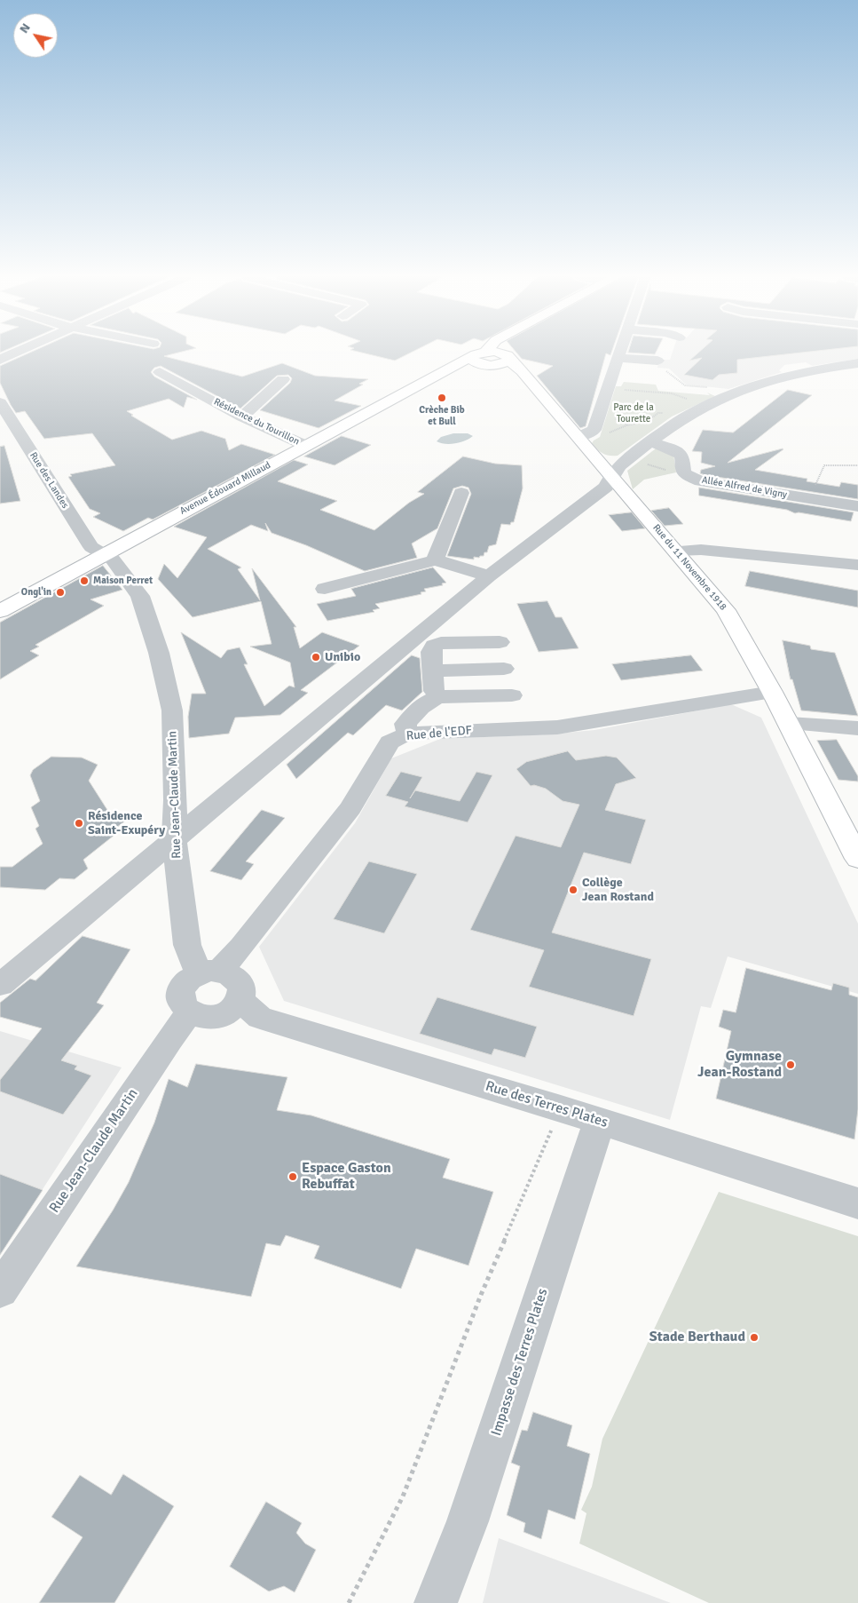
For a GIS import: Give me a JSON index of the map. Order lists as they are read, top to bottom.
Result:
{
  "streets": {
    "main road": ["Avenue Édouard Millaud", "Rue du 11 Novembre 1918"],
    "street": [
      "Résidence du Tourillon",
      "Rue des Landes",
      "Allée Alfred de Vigny",
      "Rue de l'EDF",
      "Rue Jean-Claude Martin",
      "Rue des Terres Plates",
      "Impasse des Terres Plates"
    ]
  },
  "crossings": [
    ["Résidence du Tourillon", "Avenue Édouard Millaud"],
    ["Rue des Landes", "Avenue Édouard Millaud"],
    ["Rue des Landes", "Rue Jean-Claude Martin"],
    ["Avenue Édouard Millaud", "Rue du 11 Novembre 1918"],
    ["Avenue Édouard Millaud", "Rue Jean-Claude Martin"],
    ["Rue du 11 Novembre 1918", "Rue de l'EDF"],
    ["Rue de l'EDF", "Rue Jean-Claude Martin"],
    ["Rue de l'EDF", "Rue des Terres Plates"],
    ["Rue Jean-Claude Martin", "Rue des Terres Plates"],
    ["Rue des Terres Plates", "Impasse des Terres Plates"]
  ],
  "parks": ["Parc de la Tourette"],
  "places": [
    "Crèche Bib et Bull",
    "Maison Perret",
    "Ongl'in",
    "Unibio",
    "Résidence Saint-Exupéry",
    "Collège Jean Rostand",
    "Gymnase Jean-Rostand",
    "Espace Gaston Rebuffat",
    "Stade Berthaud"
  ],
  "north": "top left"
}
